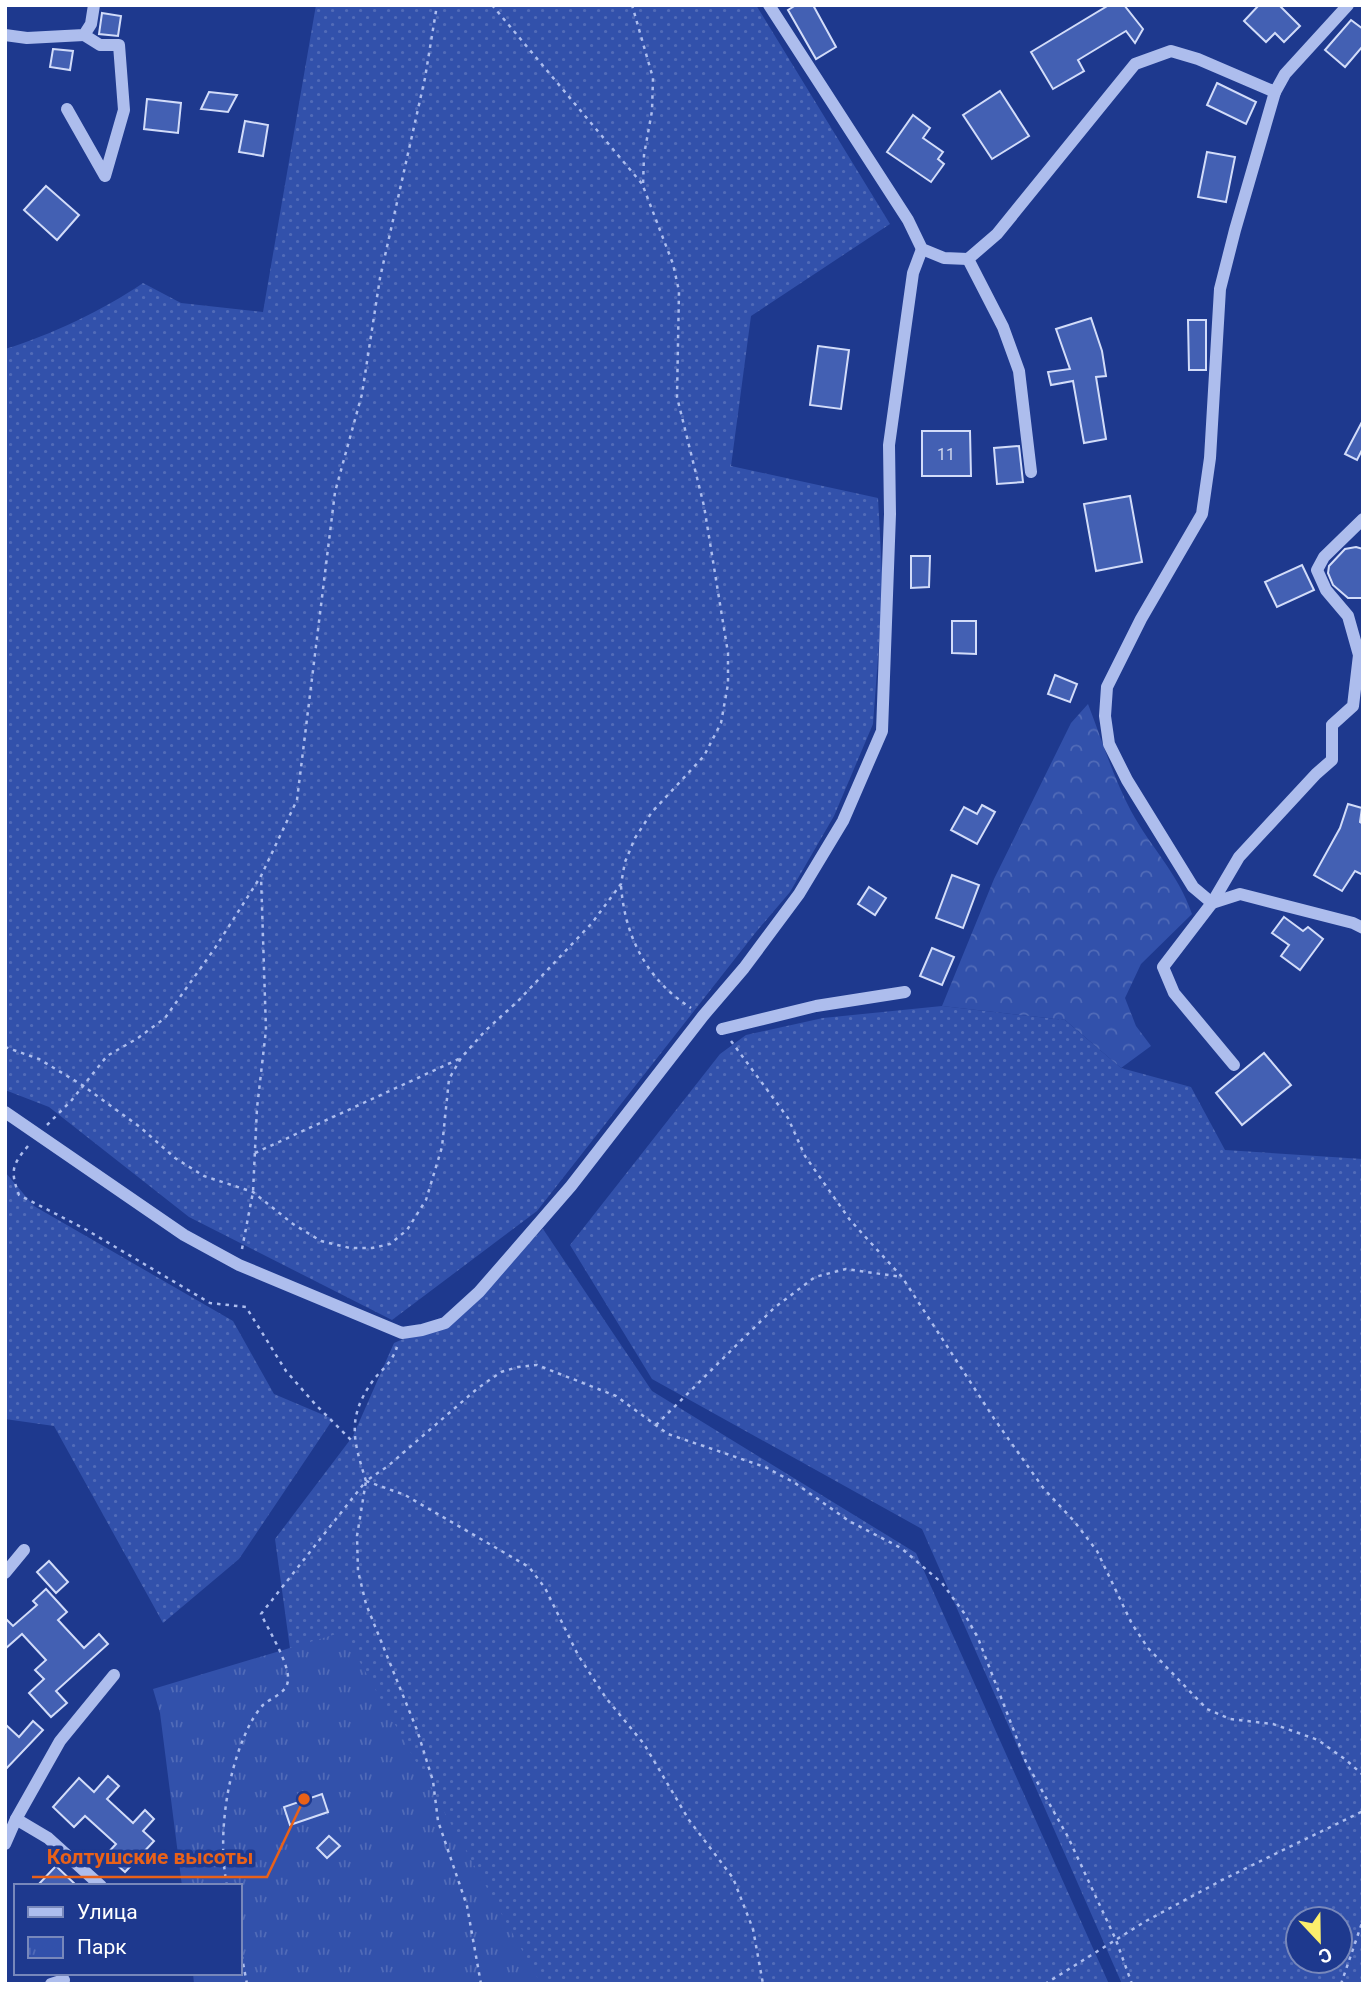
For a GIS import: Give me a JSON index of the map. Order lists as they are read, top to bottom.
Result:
{
  "places": ["Колтушские высоты"],
  "house_numbers": ["11"],
  "legend": ["Улица", "Парк"],
  "north": "bottom"
}
